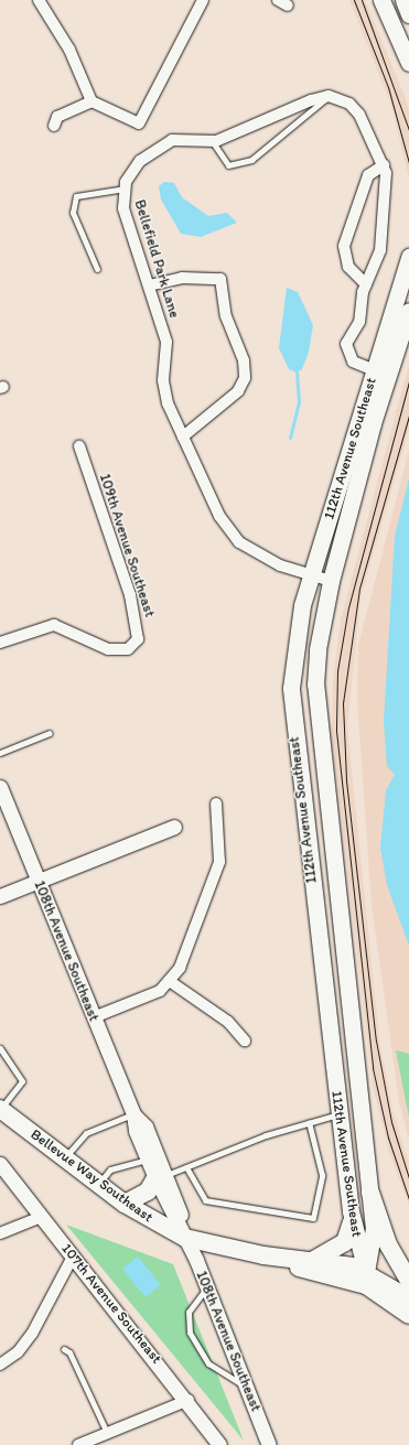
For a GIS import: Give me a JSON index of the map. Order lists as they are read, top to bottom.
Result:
{
  "streets": {
    "main road": ["112th Avenue Southeast", "Bellevue Way Southeast"],
    "street": [
      "Bellefield Park Lane",
      "109th Avenue Southeast",
      "108th Avenue Southeast",
      "107th Avenue Southeast"
    ]
  },
  "crossings": [
    ["Bellefield Park Lane", "112th Avenue Southeast"],
    ["112th Avenue Southeast", "Bellevue Way Southeast"],
    ["108th Avenue Southeast", "Bellevue Way Southeast"]
  ]
}
